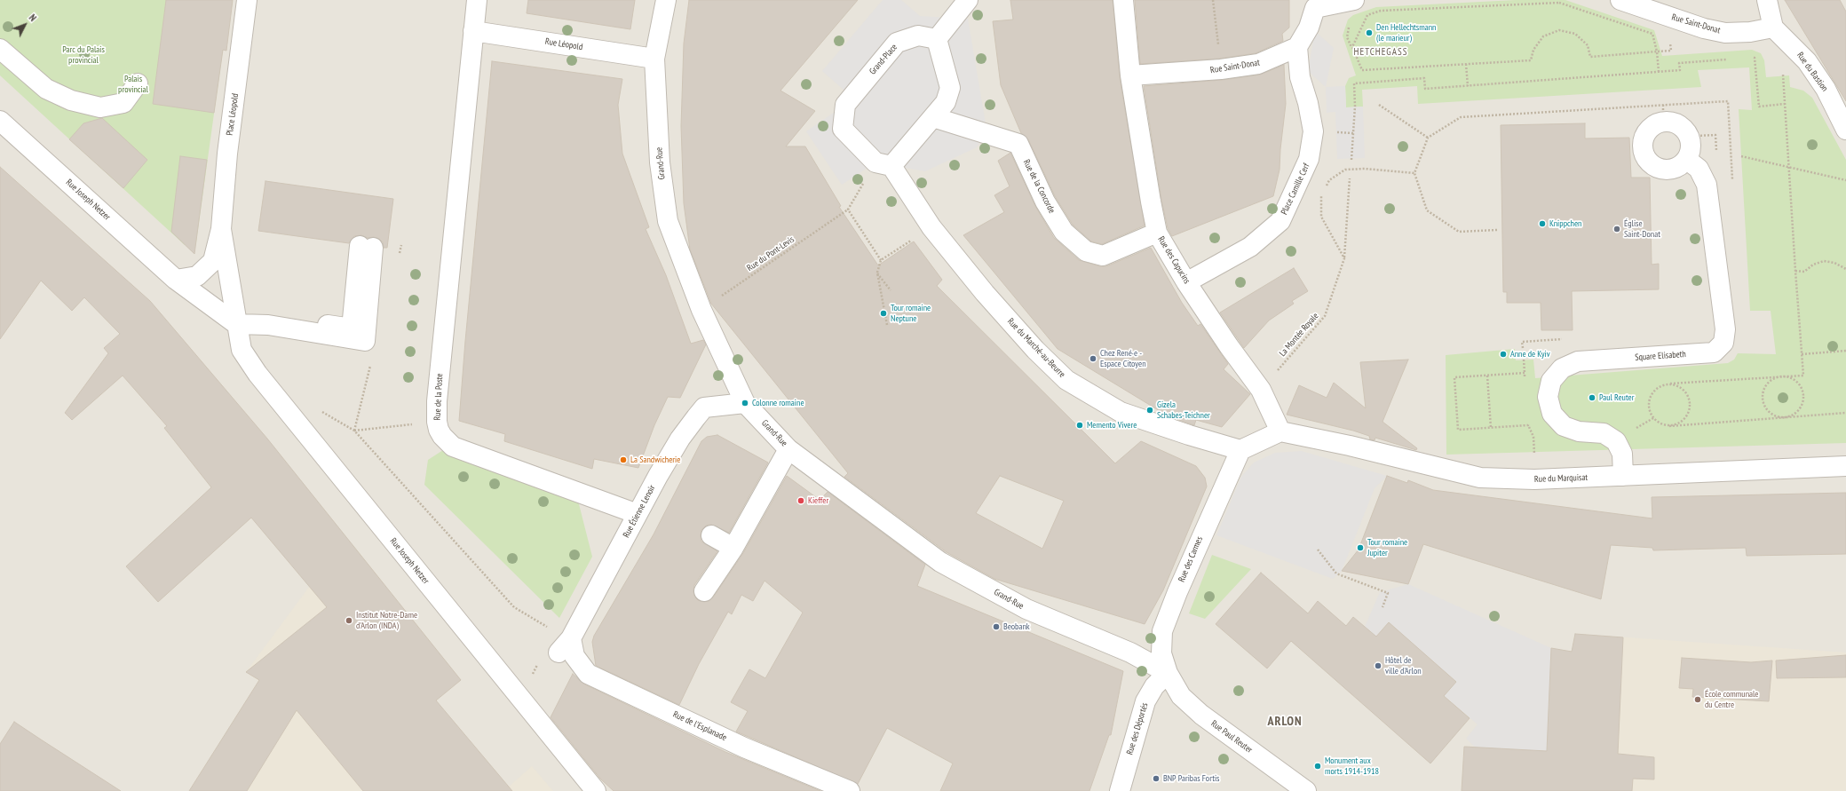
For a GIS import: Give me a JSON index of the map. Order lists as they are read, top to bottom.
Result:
{
  "streets": {
    "street": [
      "Rue Saint-Donat",
      "Rue Léopold",
      "Grand-Place",
      "Rue du Bastion",
      "Place Léopold",
      "Grand-Rue",
      "Rue de la Concorde",
      "Place Camille Cerf",
      "Rue Joseph Netzer",
      "Rue des Capucins",
      "Rue du Marché-au-Beurre",
      "Square Elisabeth",
      "Rue de la Poste",
      "Rue du Marquisat",
      "Rue Étienne Lenoir",
      "Rue des Carmes",
      "Rue de l'Esplanade",
      "Rue des Déportés",
      "Rue Paul Reuter"
    ],
    "path": ["Rue du Pont-Levis", "La Montée Royale"]
  },
  "crossings": [
    ["Rue Saint-Donat", "Rue du Bastion"],
    ["Rue Saint-Donat", "Place Camille Cerf"],
    ["Rue Saint-Donat", "Rue des Capucins"],
    ["Rue Léopold", "Grand-Rue"],
    ["Rue Léopold", "Rue de la Poste"],
    ["Grand-Place", "Rue du Marché-au-Beurre"],
    ["Place Léopold", "Rue Joseph Netzer"],
    ["Grand-Rue", "Rue du Pont-Levis"],
    ["Grand-Rue", "Rue Étienne Lenoir"],
    ["Grand-Rue", "Rue des Carmes"],
    ["Grand-Rue", "Rue des Déportés"],
    ["Grand-Rue", "Rue Paul Reuter"],
    ["Rue de la Concorde", "Rue des Capucins"],
    ["Place Camille Cerf", "Rue des Capucins"],
    ["Rue des Capucins", "La Montée Royale"],
    ["Rue des Capucins", "Rue du Marquisat"],
    ["Rue du Marché-au-Beurre", "Rue des Carmes"],
    ["Square Elisabeth", "Rue du Marquisat"],
    ["Rue de la Poste", "Rue Étienne Lenoir"],
    ["Rue Étienne Lenoir", "Rue de l'Esplanade"],
    ["Rue des Carmes", "Rue des Déportés"],
    ["Rue des Carmes", "Rue Paul Reuter"],
    ["Rue des Déportés", "Rue Paul Reuter"]
  ],
  "districts": ["HETCHEGASS", "ARLON"],
  "parks": ["Parc du Palais provincial", "Palais provincial"],
  "places": [
    "Den Hellechtsmann (le marieur)",
    "Knippchen",
    "Église Saint-Donat",
    "Tour romaine Neptune",
    "Anne de Kyiv",
    "Chez René·e - Espace Citoyen",
    "Paul Reuter",
    "Colonne romaine",
    "Gizela Schabes-Teichner",
    "Memento Vivere",
    "La Sandwicherie",
    "Kieffer",
    "Tour romaine Jupiter",
    "Institut Notre-Dame d'Arlon (INDA)",
    "Beobank",
    "Hôtel de ville d'Arlon",
    "École communale du Centre",
    "Monument aux morts 1914-1918",
    "BNP Paribas Fortis"
  ],
  "north": "top right"
}
